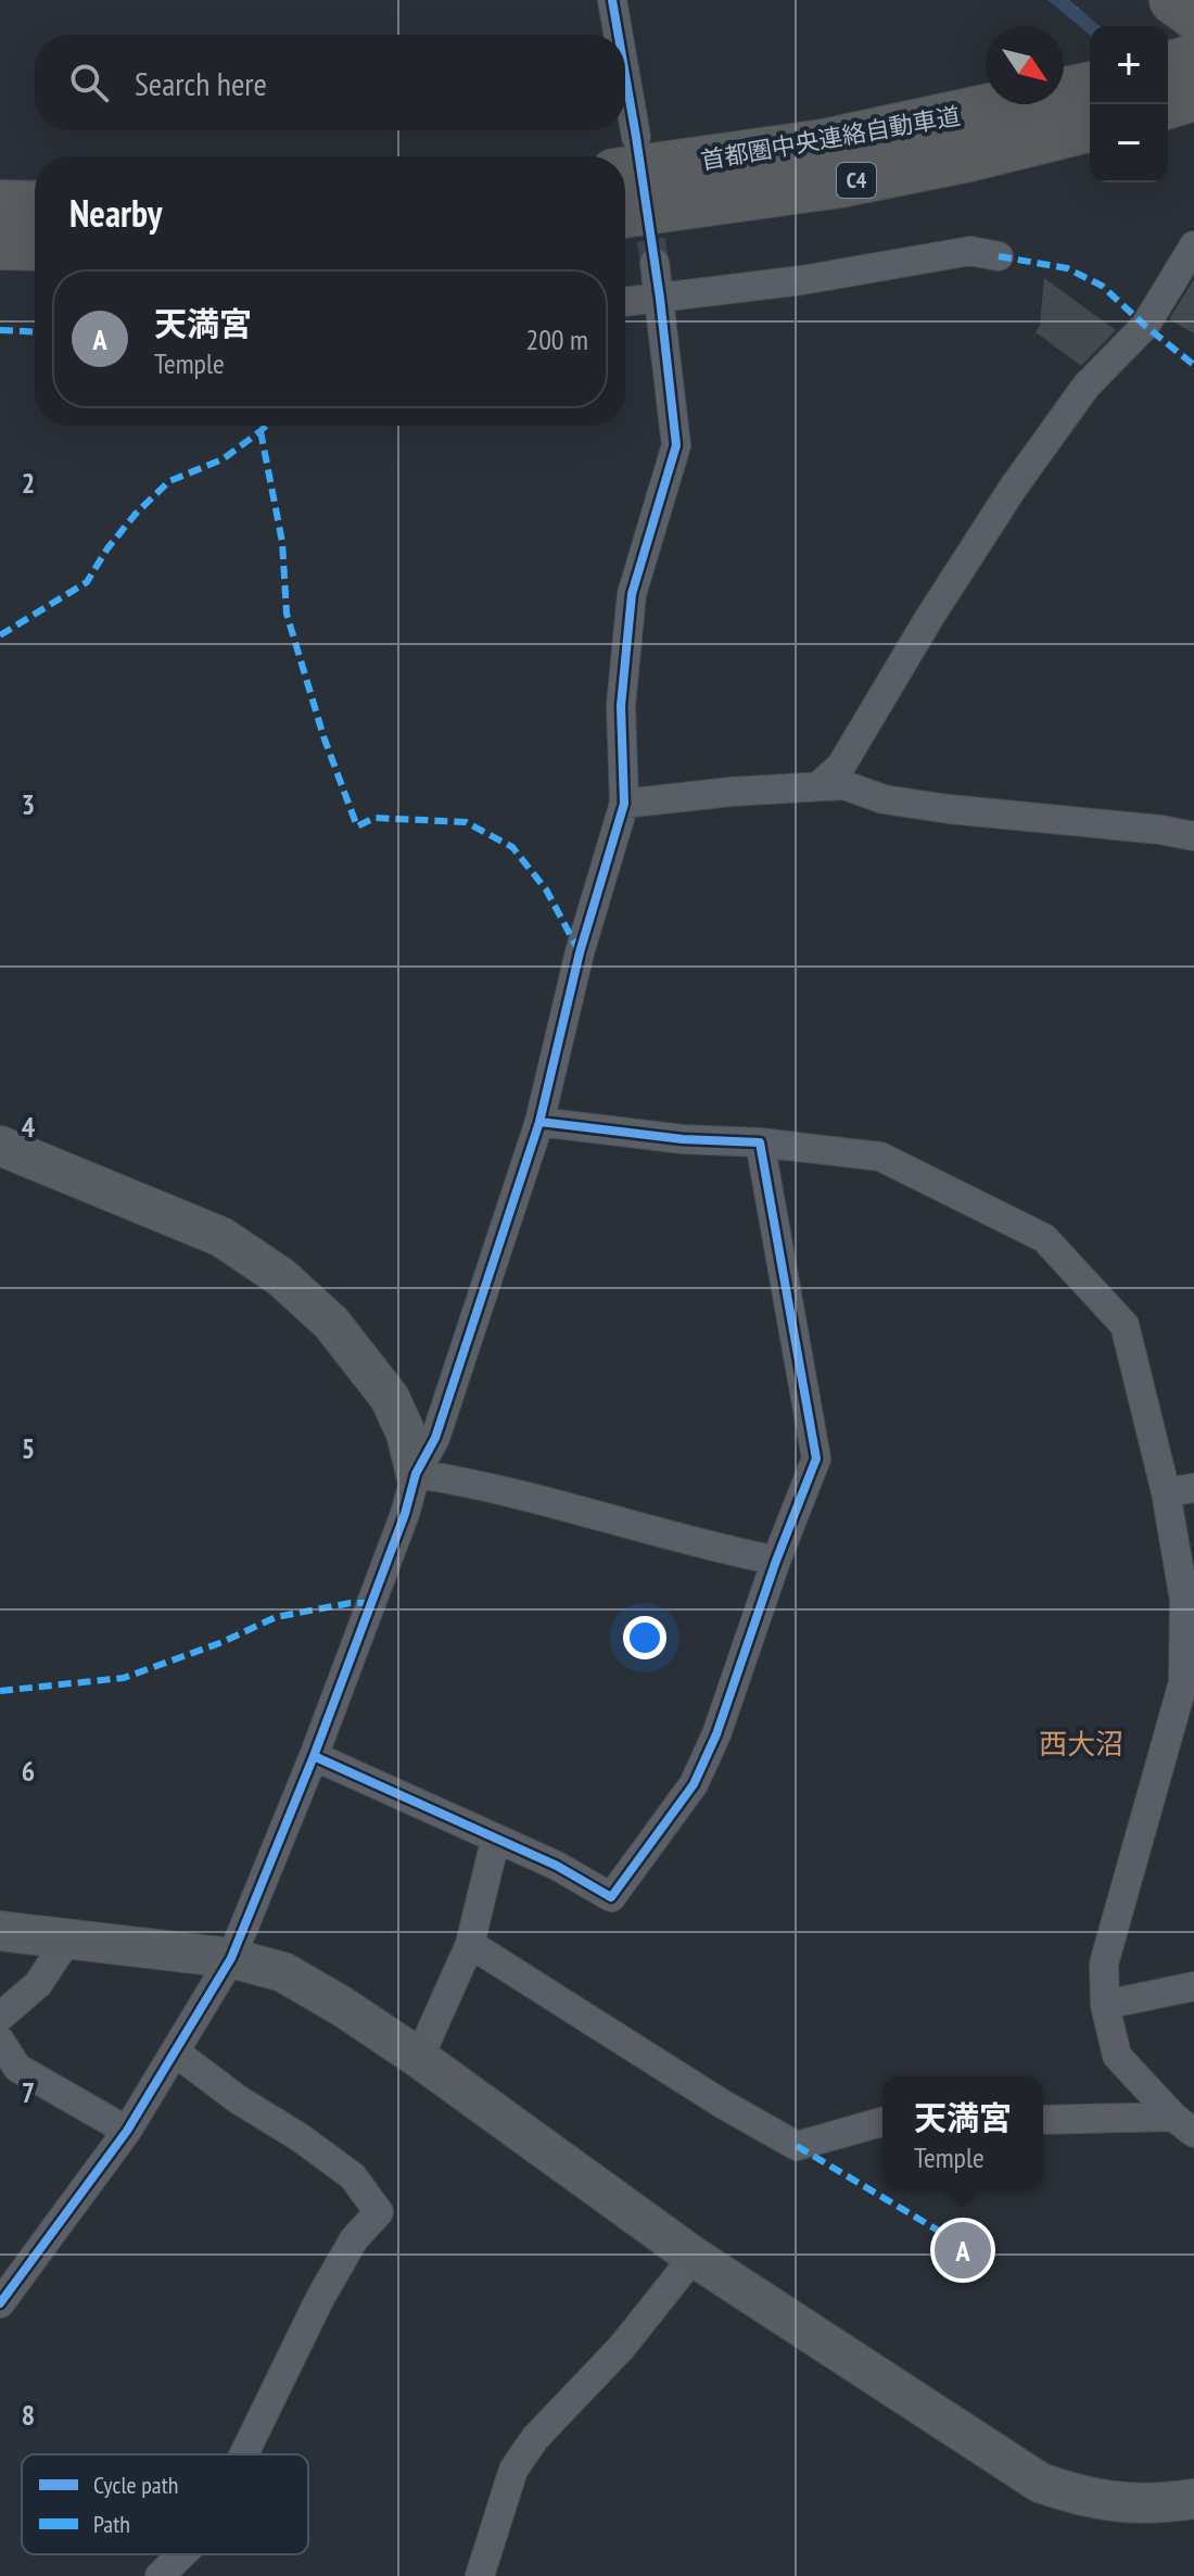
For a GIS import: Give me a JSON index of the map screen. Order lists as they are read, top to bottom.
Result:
{
  "streets": {
    "highway": ["首都圏中央連絡自動車道", "C4"]
  },
  "districts": ["西大沼"],
  "legend": ["Cycle path", "Path"],
  "north": "bottom right",
  "page": {
    "map_buttons": ["+", "−"],
    "search": "Search here",
    "heading": "Nearby",
    "list": [
      {
        "mark": "A",
        "name": "天満宮",
        "note": "Temple",
        "value": "200 m"
      }
    ],
    "popup": ["天満宮", "Temple"],
    "pins": "A"
  },
  "grid": {
    "rows": [
      "2",
      "3",
      "4",
      "5",
      "6",
      "7",
      "8"
    ]
  }
}
